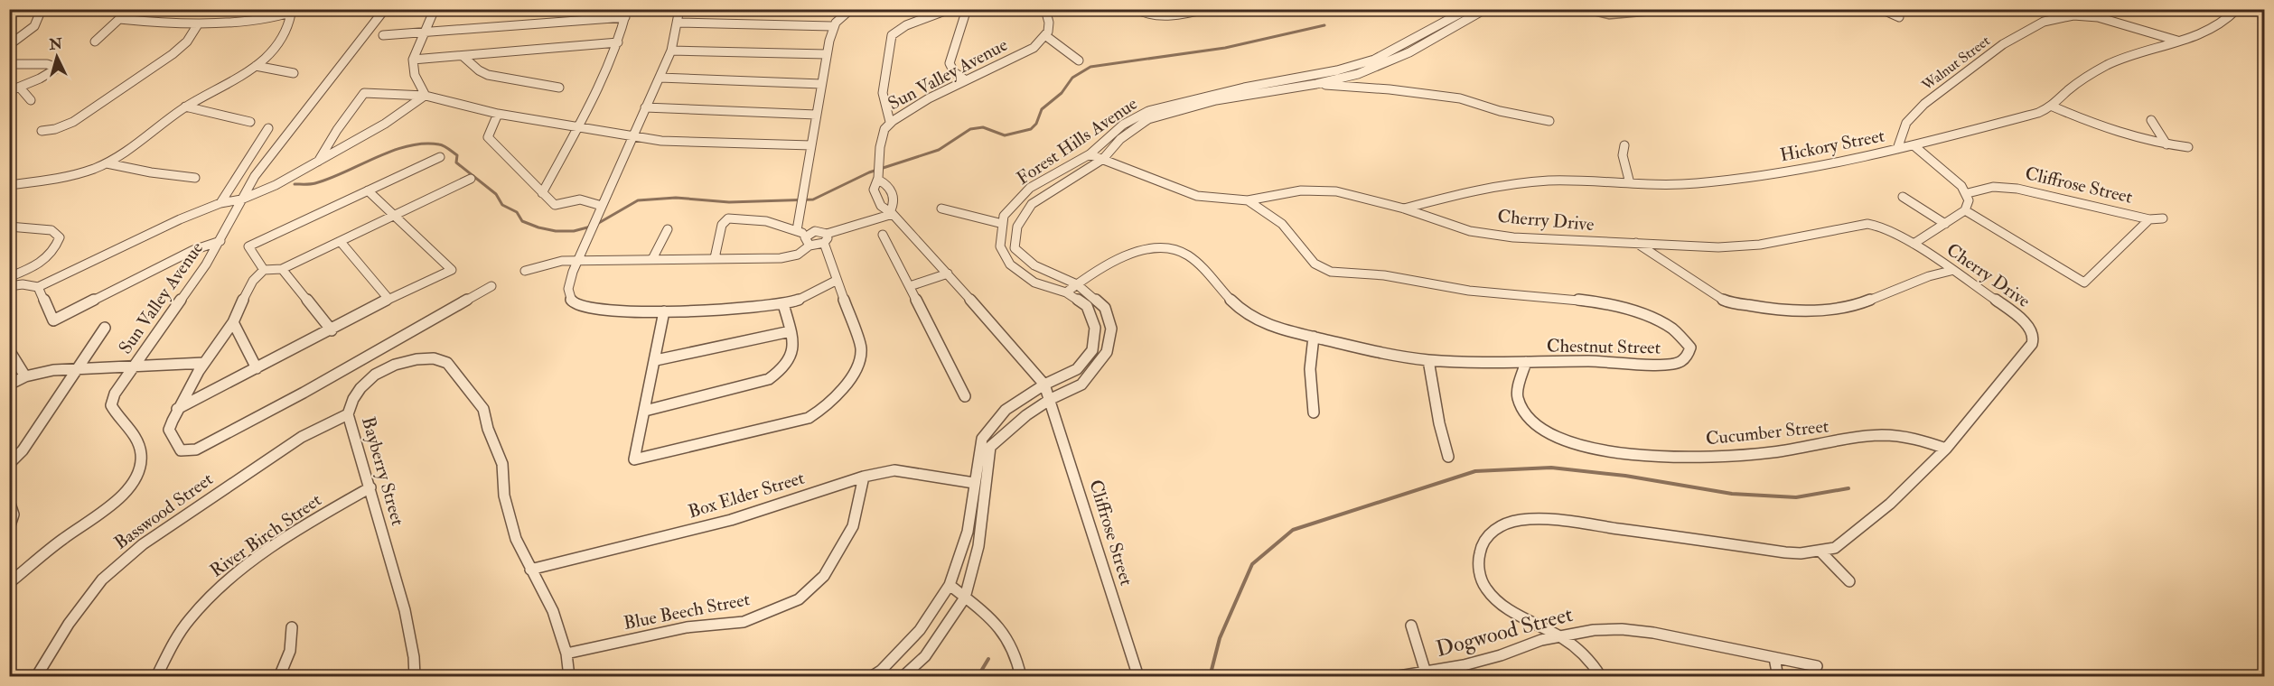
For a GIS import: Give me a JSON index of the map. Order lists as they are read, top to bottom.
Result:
{
  "streets": {
    "street": [
      "Walnut Street",
      "Sun Valley Avenue",
      "Forest Hills Avenue",
      "Hickory Street",
      "Cliffrose Street",
      "Cherry Drive",
      "Chestnut Street",
      "Cucumber Street",
      "Bayberry Street",
      "Box Elder Street",
      "Basswood Street",
      "River Birch Street",
      "Blue Beech Street",
      "Dogwood Street"
    ]
  },
  "crossings": [
    ["Walnut Street", "Hickory Street"],
    ["Sun Valley Avenue", "Cliffrose Street"],
    ["Forest Hills Avenue", "Cliffrose Street"],
    ["Forest Hills Avenue", "Cherry Drive"],
    ["Forest Hills Avenue", "Chestnut Street"],
    ["Hickory Street", "Cherry Drive"],
    ["Cherry Drive", "Chestnut Street"],
    ["Cherry Drive", "Cucumber Street"],
    ["Cherry Drive", "Dogwood Street"],
    ["Chestnut Street", "Cucumber Street"],
    ["Bayberry Street", "Box Elder Street"],
    ["Bayberry Street", "Basswood Street"],
    ["Bayberry Street", "River Birch Street"],
    ["Bayberry Street", "Blue Beech Street"],
    ["Box Elder Street", "Blue Beech Street"]
  ],
  "north": "top"
}
